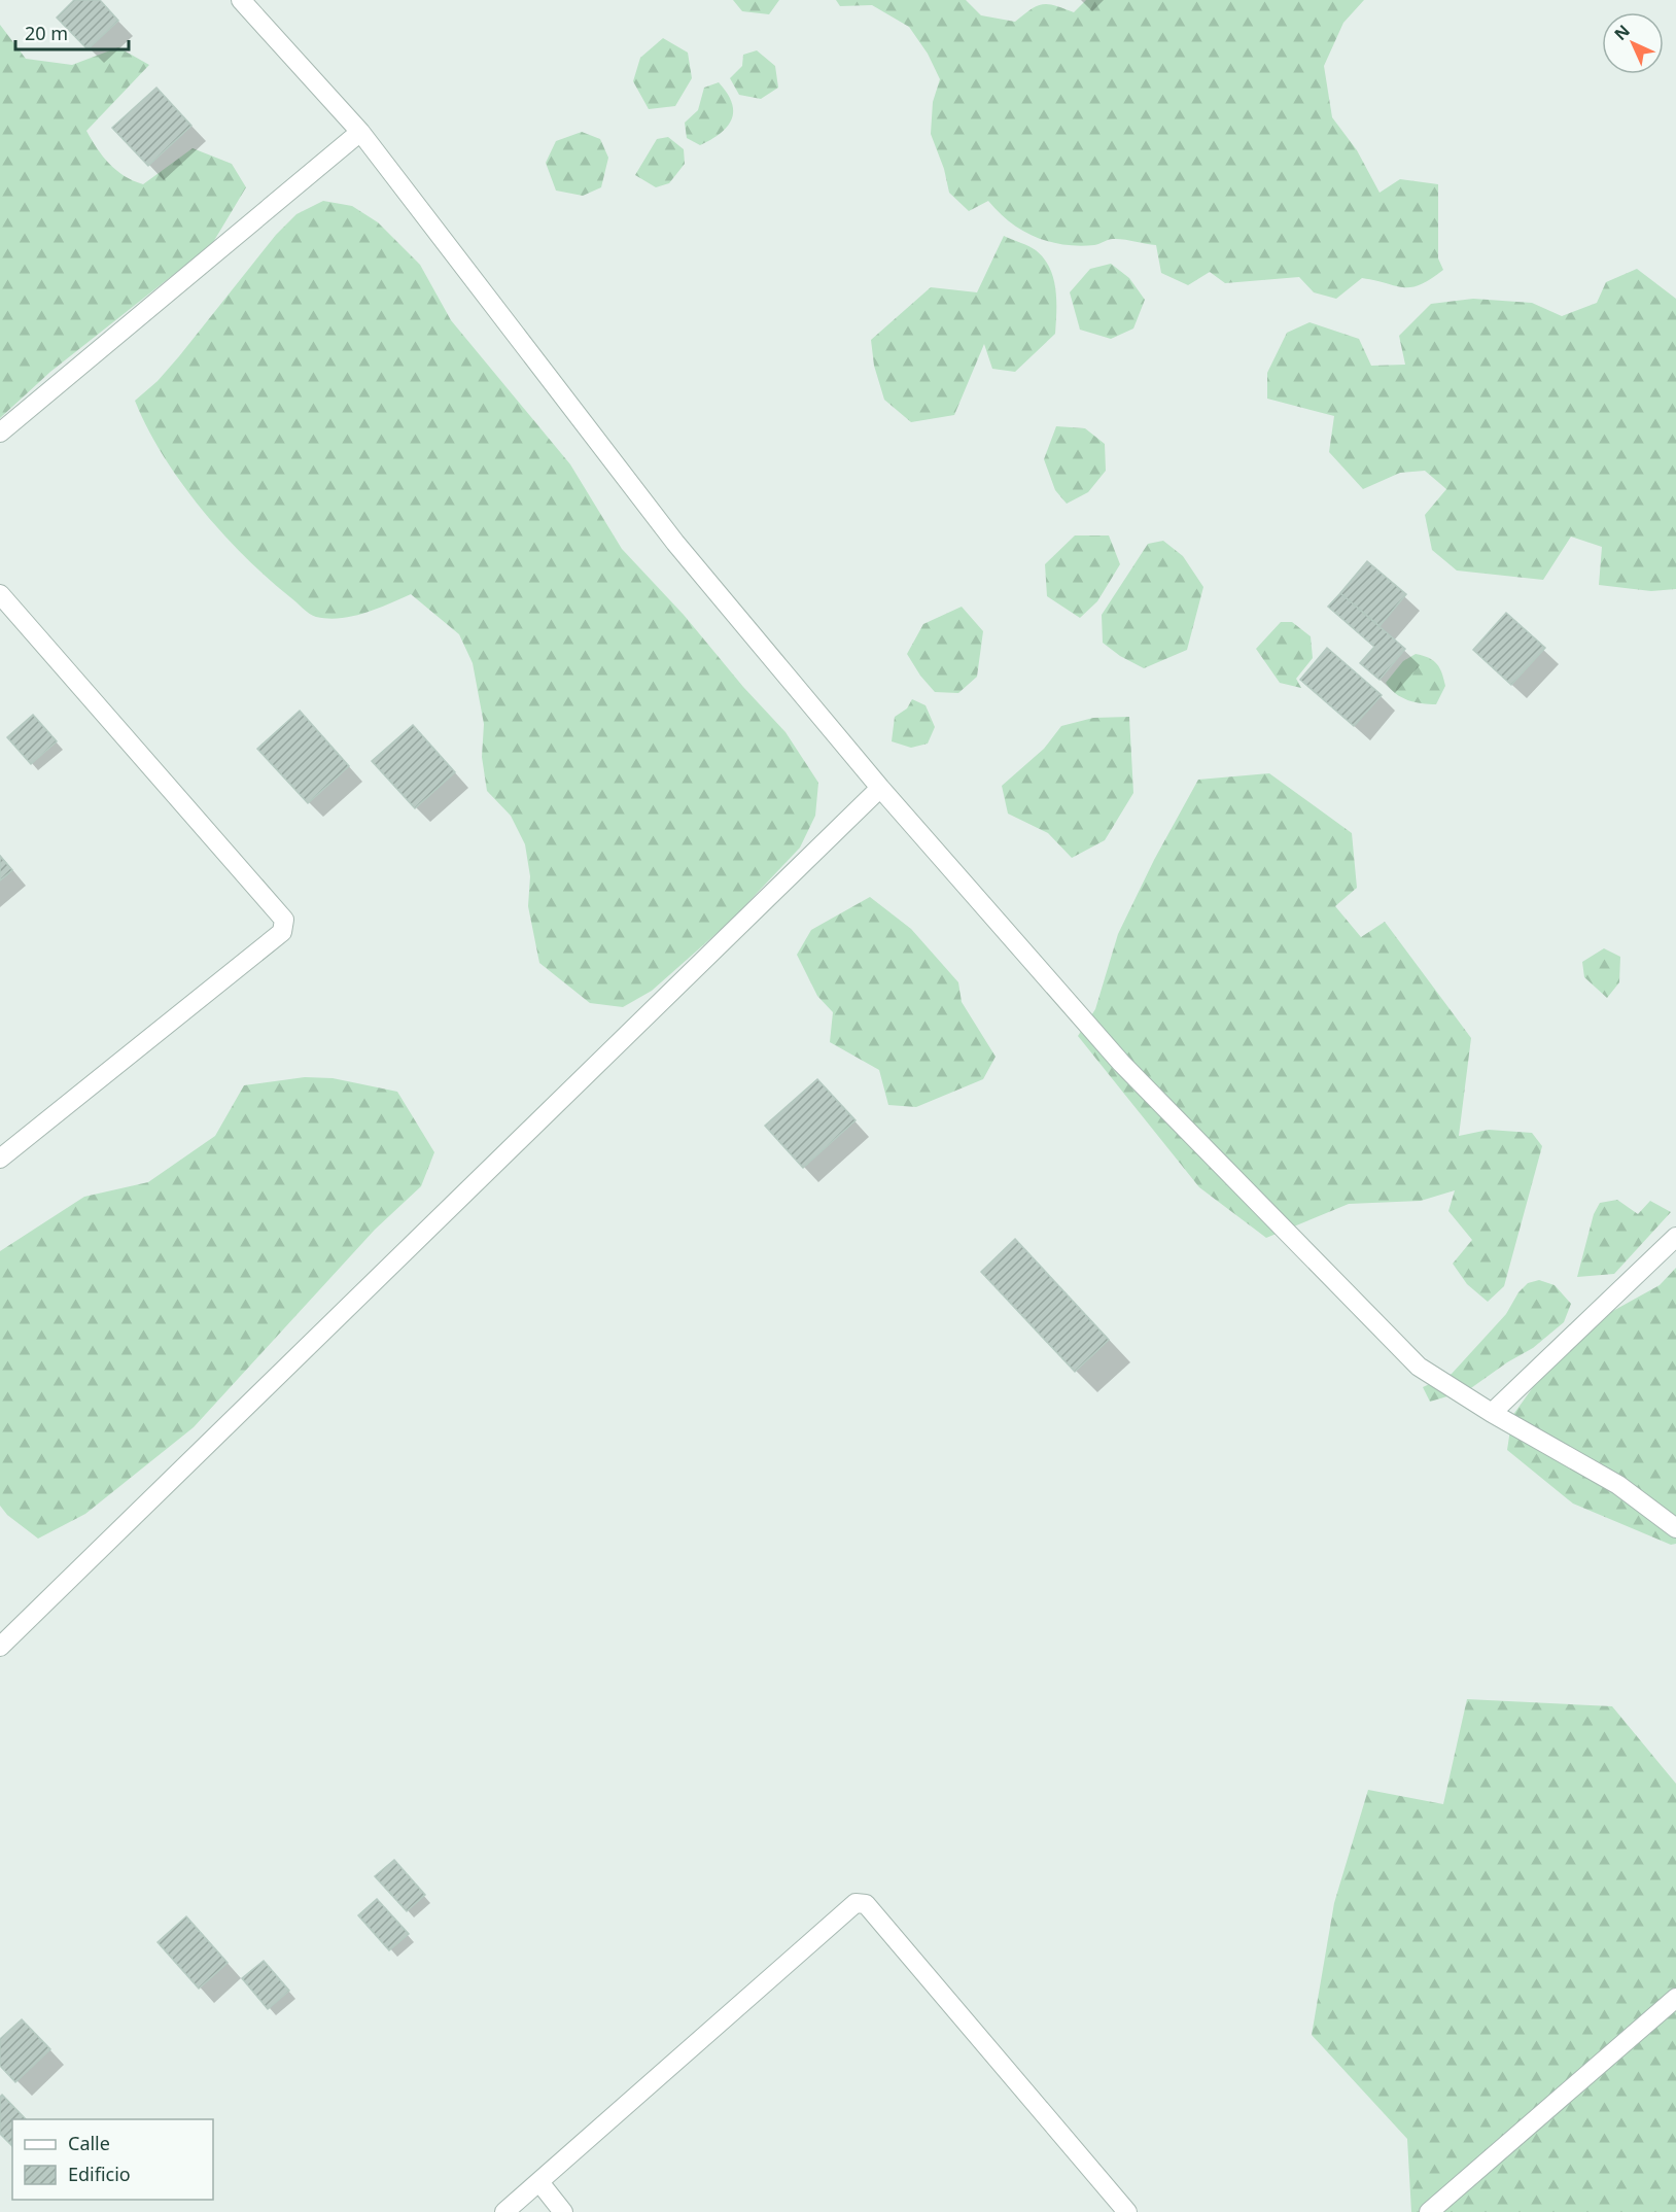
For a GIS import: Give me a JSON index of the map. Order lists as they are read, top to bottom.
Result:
{
  "legend": ["Calle", "Edificio"],
  "scale_bar": "20 m",
  "north": "top left"
}
